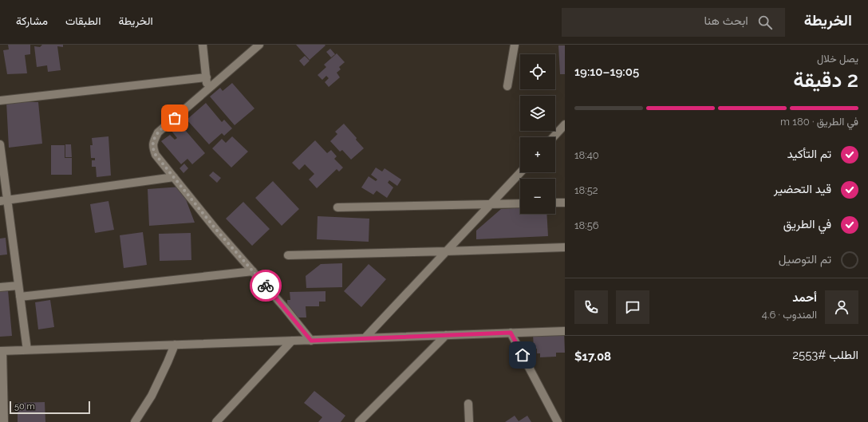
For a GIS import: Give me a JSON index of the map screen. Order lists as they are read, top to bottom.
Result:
{
  "scale_bar": "50 m",
  "page": {
    "header": "الخريطة",
    "search": "ابحث هنا",
    "nav": ["الخريطة", "الطبقات", "مشاركة"],
    "heading": ["2 دقيقة", "يصل خلال", "19:05–19:10"],
    "panel": [
      "أحمد",
      "المندوب · 4.6",
      "الطلب #2553",
      "$17.08"
    ],
    "map_buttons": ["+", "−"],
    "bar": "في الطريق · 180 m",
    "list": [
      ["تم التأكيد", "18:40"],
      ["قيد التحضير", "18:52"],
      ["في الطريق", "18:56"],
      "تم التوصيل"
    ],
    "scale": "50 m"
  }
}
